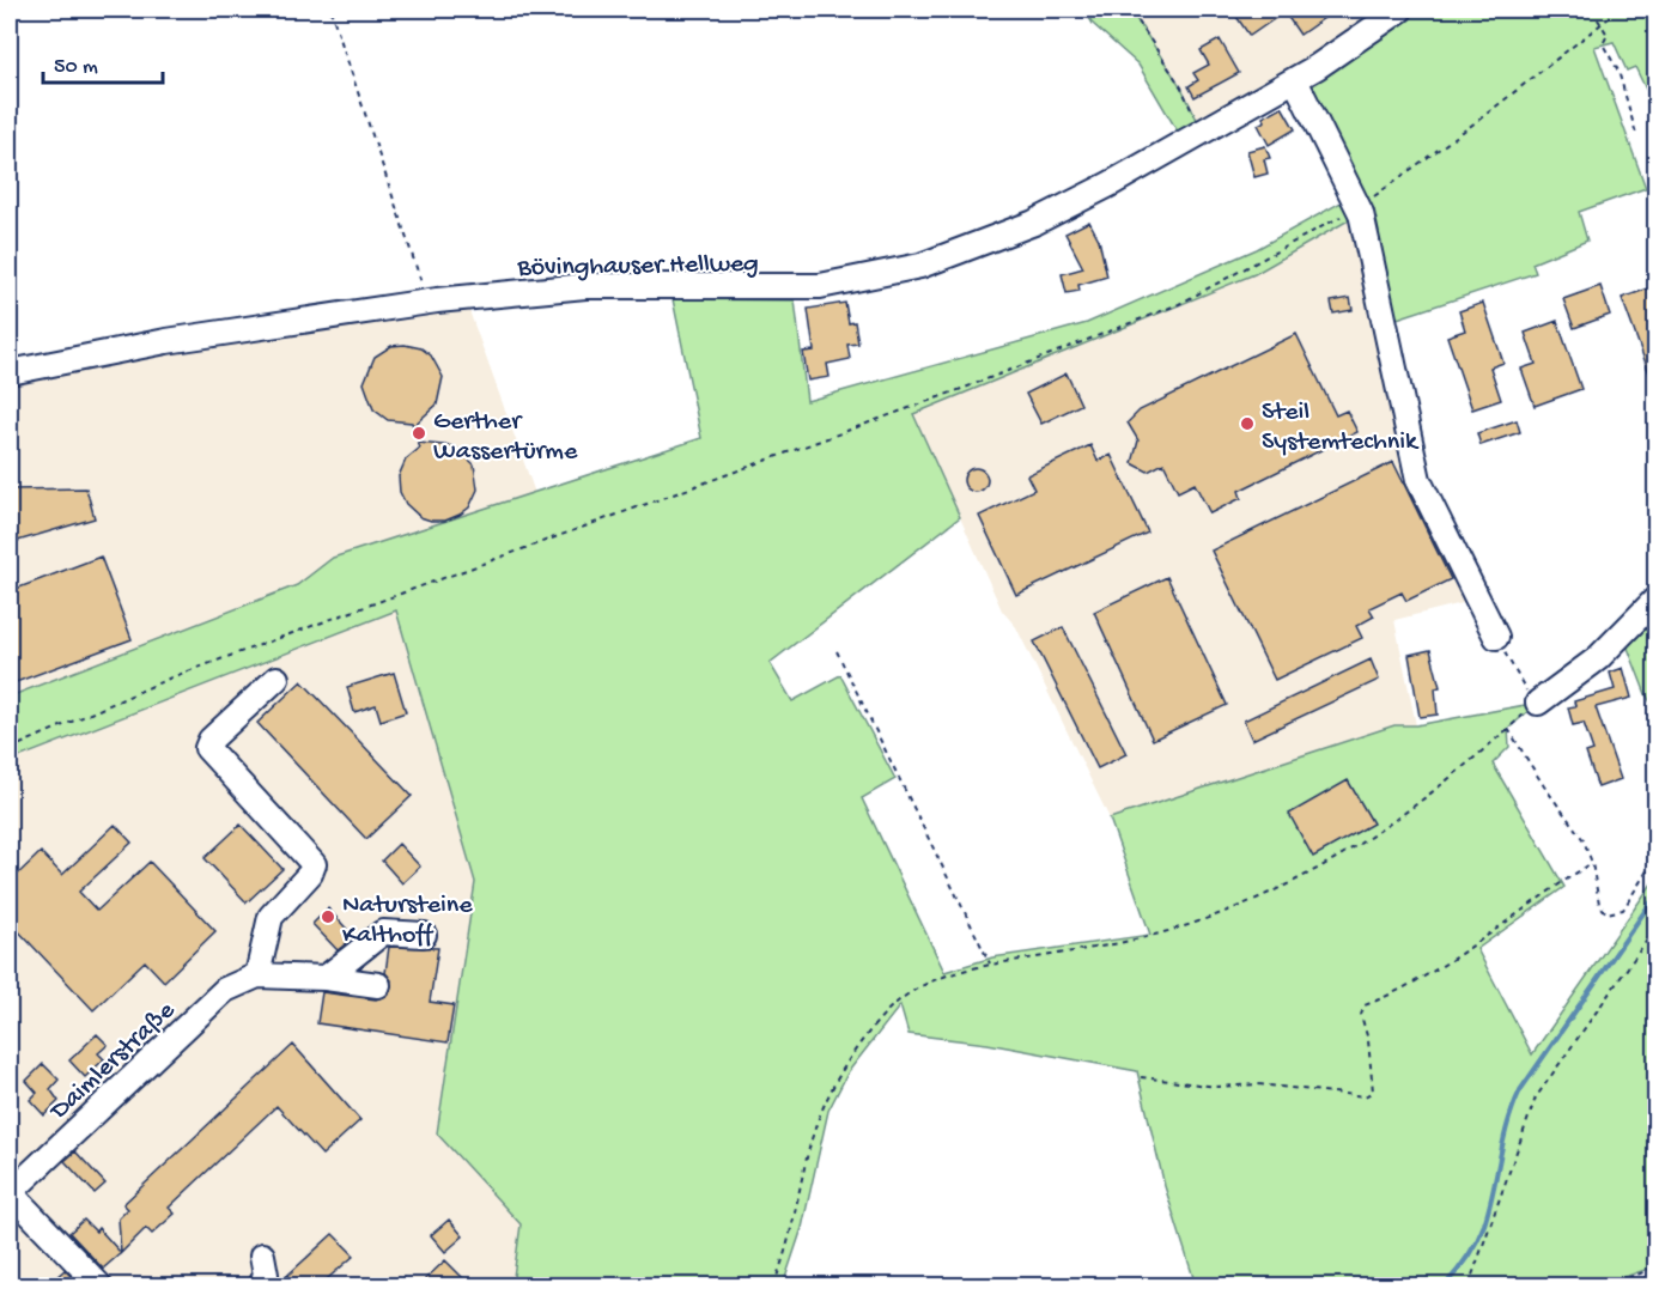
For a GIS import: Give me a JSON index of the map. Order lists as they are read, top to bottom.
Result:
{
  "streets": {
    "street": ["Bövinghauser Hellweg", "Daimlerstraße"]
  },
  "places": ["Steil Systemtechnik", "Gerther Wassertürme", "Natursteine Kalthoff"],
  "scale_bar": "50 m"
}
